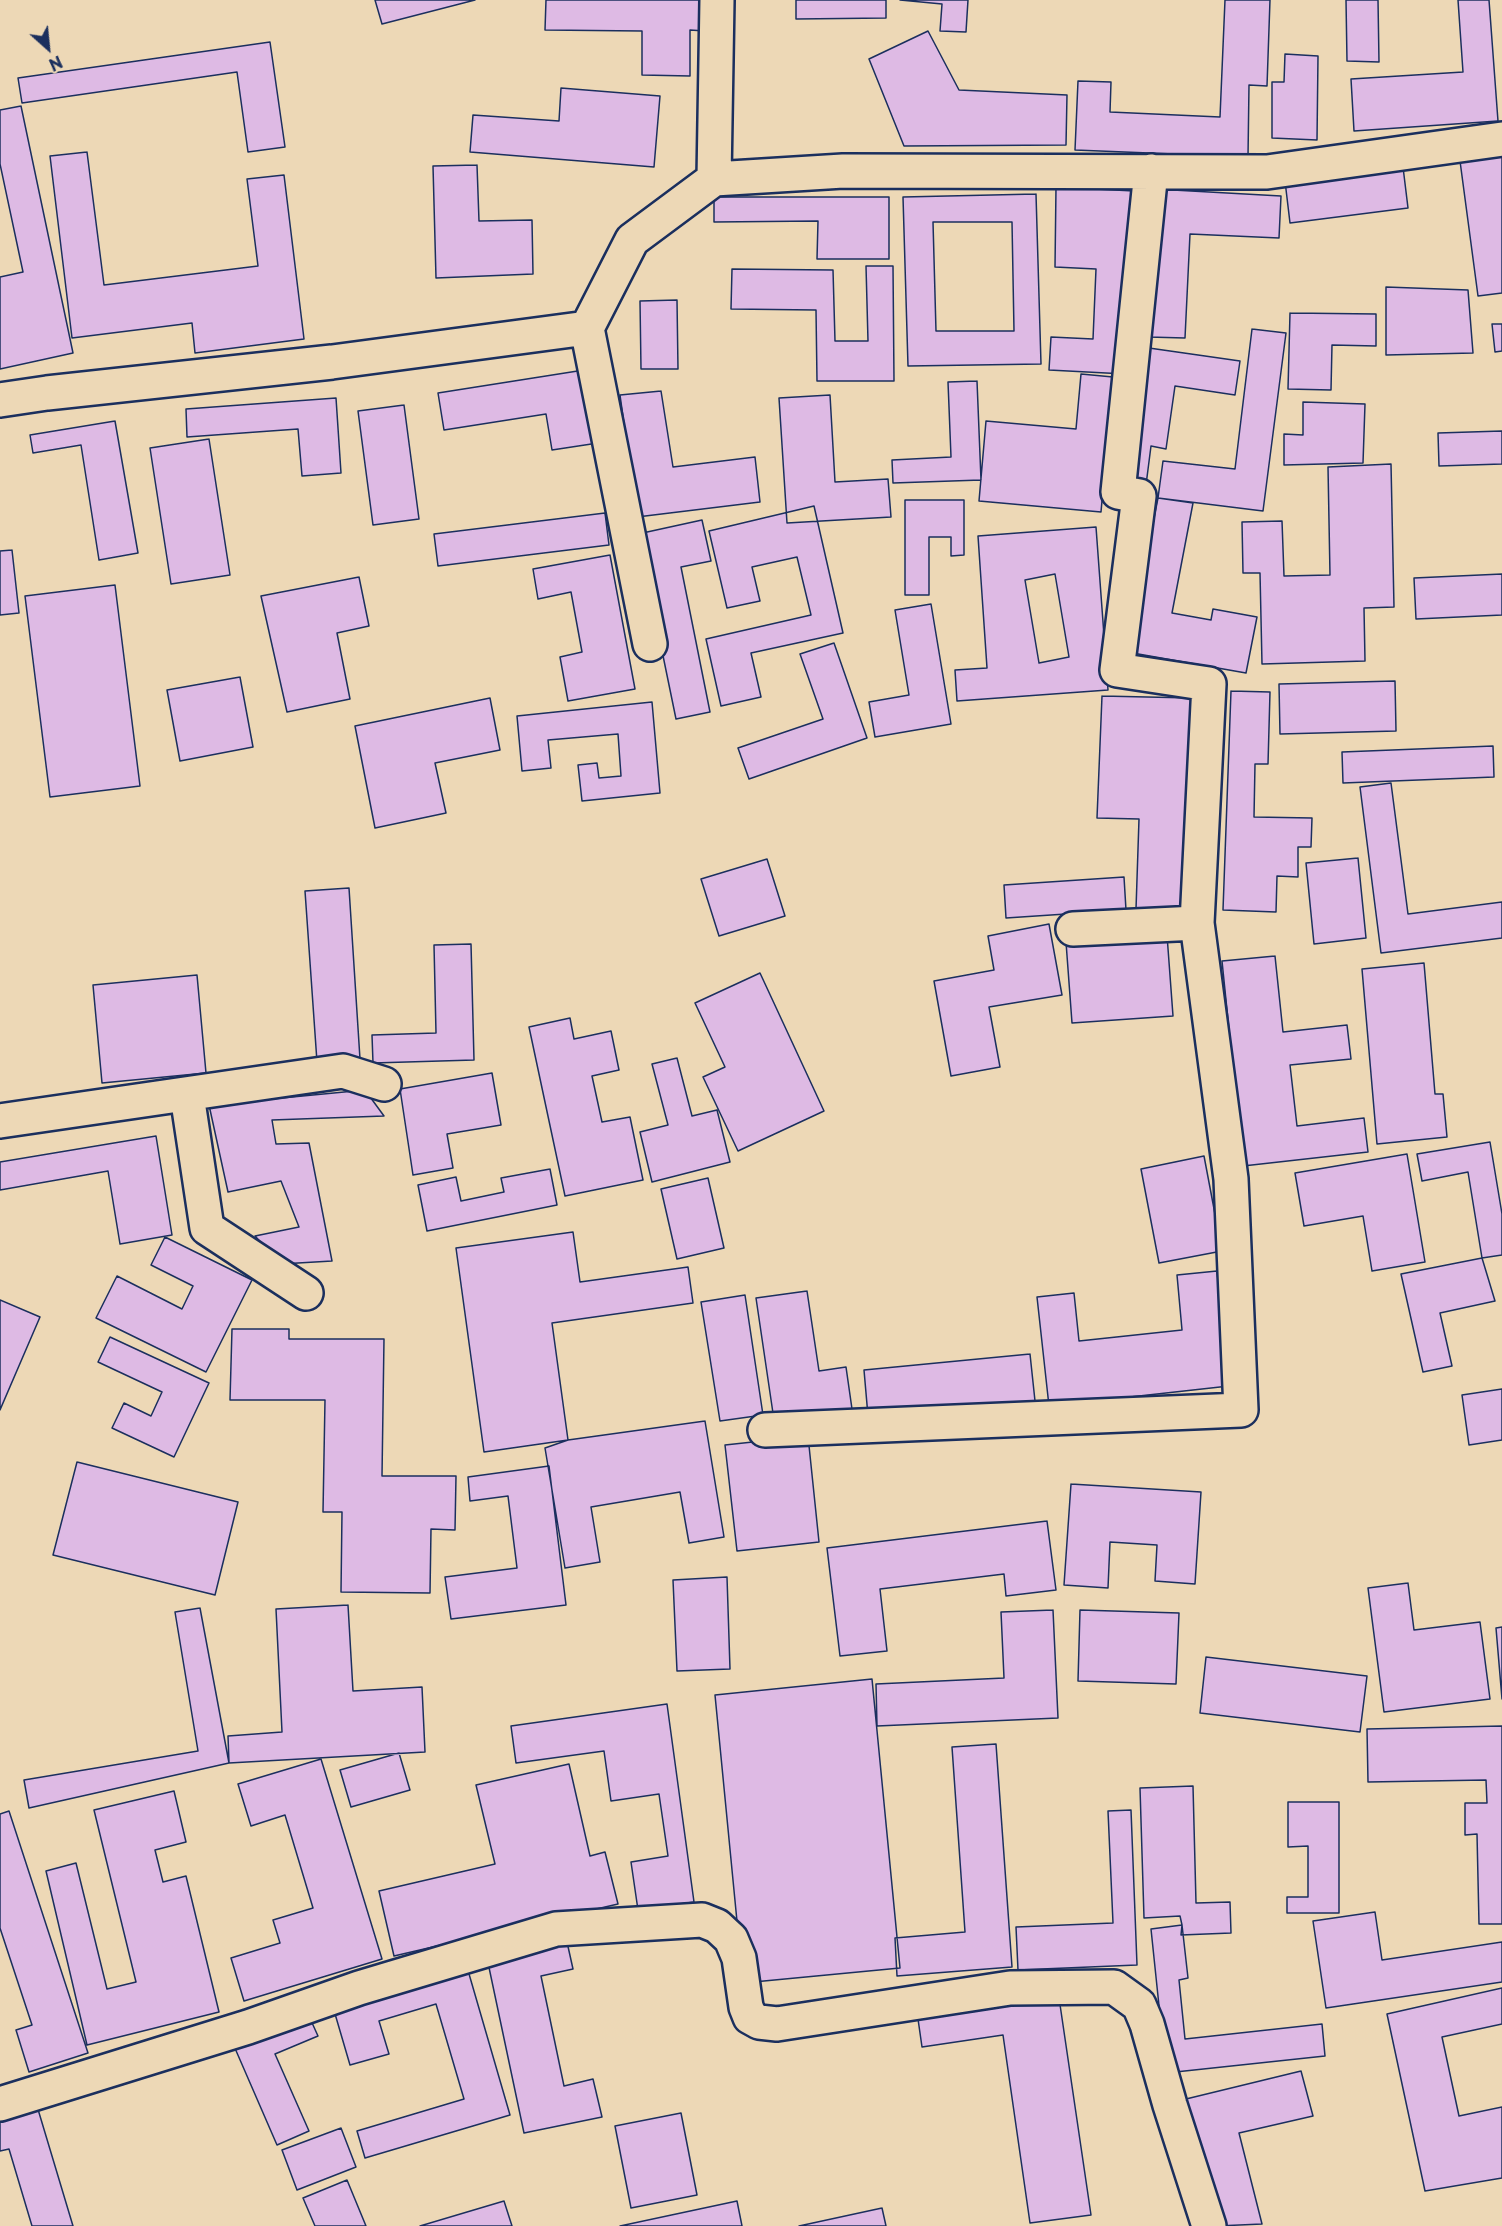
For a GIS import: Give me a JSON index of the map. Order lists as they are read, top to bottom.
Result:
{
  "north": "bottom right"
}
